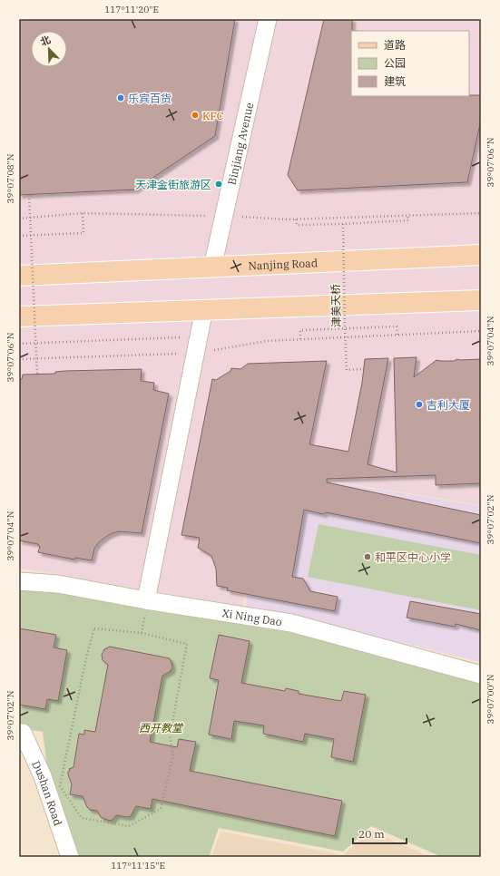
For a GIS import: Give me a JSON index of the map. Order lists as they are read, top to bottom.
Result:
{
  "streets": {
    "main road": ["Nanjing Road"],
    "street": ["Binjiang Avenue", "Xi Ning Dao", "Dushan Road"],
    "path": ["津美天桥"]
  },
  "crossings": [
    ["Binjiang Avenue", "Nanjing Road"]
  ],
  "parks": ["西开教堂"],
  "places": [
    "乐宾百货",
    "KFC",
    "天津金街旅游区",
    "吉利大厦",
    "和平区中心小学"
  ],
  "legend": ["道路", "公园", "建筑"],
  "scale_bar": "20 m",
  "north": "top left",
  "coordinates": [
    "117°11'20\"E",
    "39°07'06\"N",
    "39°07'08\"N",
    "39°07'04\"N",
    "39°07'02\"N",
    "39°07'00\"N",
    "117°11'15\"E"
  ]
}
